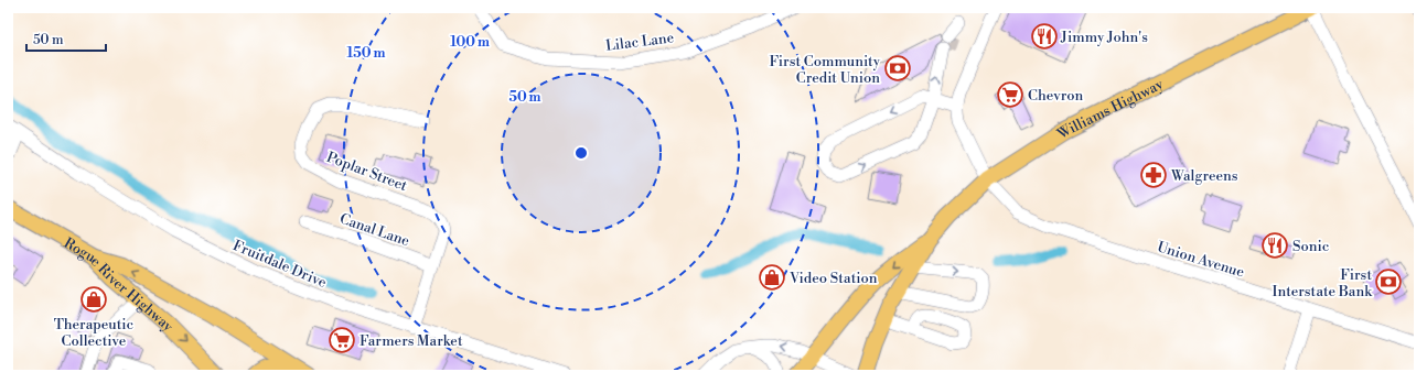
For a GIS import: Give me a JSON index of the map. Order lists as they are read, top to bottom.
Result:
{
  "streets": {
    "main road": ["Williams Highway", "Rogue River Highway"],
    "street": [
      "Lilac Lane",
      "Poplar Street",
      "Canal Lane",
      "Union Avenue",
      "Fruitdale Drive"
    ]
  },
  "crossings": [
    ["Williams Highway", "Union Avenue"],
    ["Poplar Street", "Canal Lane"],
    ["Poplar Street", "Fruitdale Drive"]
  ],
  "places": {
    "restaurant": ["Jimmy John's", "Sonic"],
    "bank": ["First Community Credit Union", "First Interstate Bank"],
    "supermarket": ["Chevron", "Farmers Market"],
    "pharmacy": ["Walgreens"],
    "shop": ["Video Station", "Therapeutic Collective"]
  },
  "scale_bar": "50 m",
  "rings": ["100 m", "150 m", "50 m"]
}
